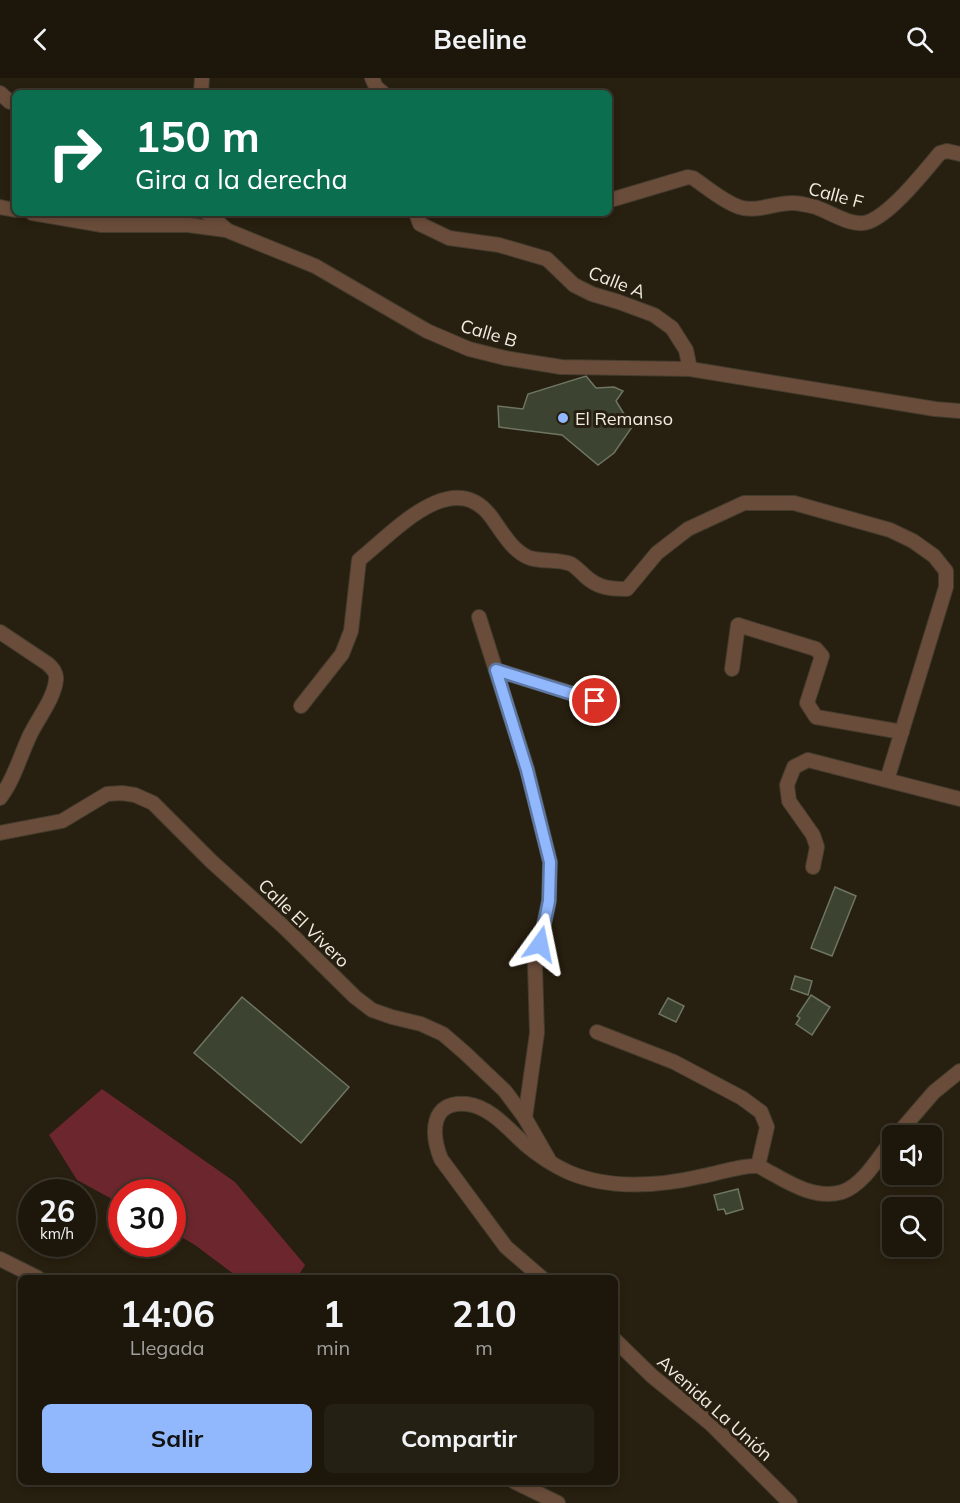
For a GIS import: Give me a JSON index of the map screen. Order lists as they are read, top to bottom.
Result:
{
  "streets": {
    "street": [
      "Calle F",
      "Calle A",
      "Calle B",
      "Calle El Vivero",
      "Avenida La Unión"
    ]
  },
  "crossings": [
    ["Calle A", "Calle B"]
  ],
  "places": ["El Remanso"],
  "page": {
    "header": "Beeline",
    "turn": ["150 m", "Gira a la derecha"],
    "speed": "26 km/h",
    "limit": "30",
    "eta": [
      "14:06",
      "Llegada",
      "1",
      "min",
      "210",
      "m"
    ],
    "buttons": ["Salir", "Compartir"]
  }
}
